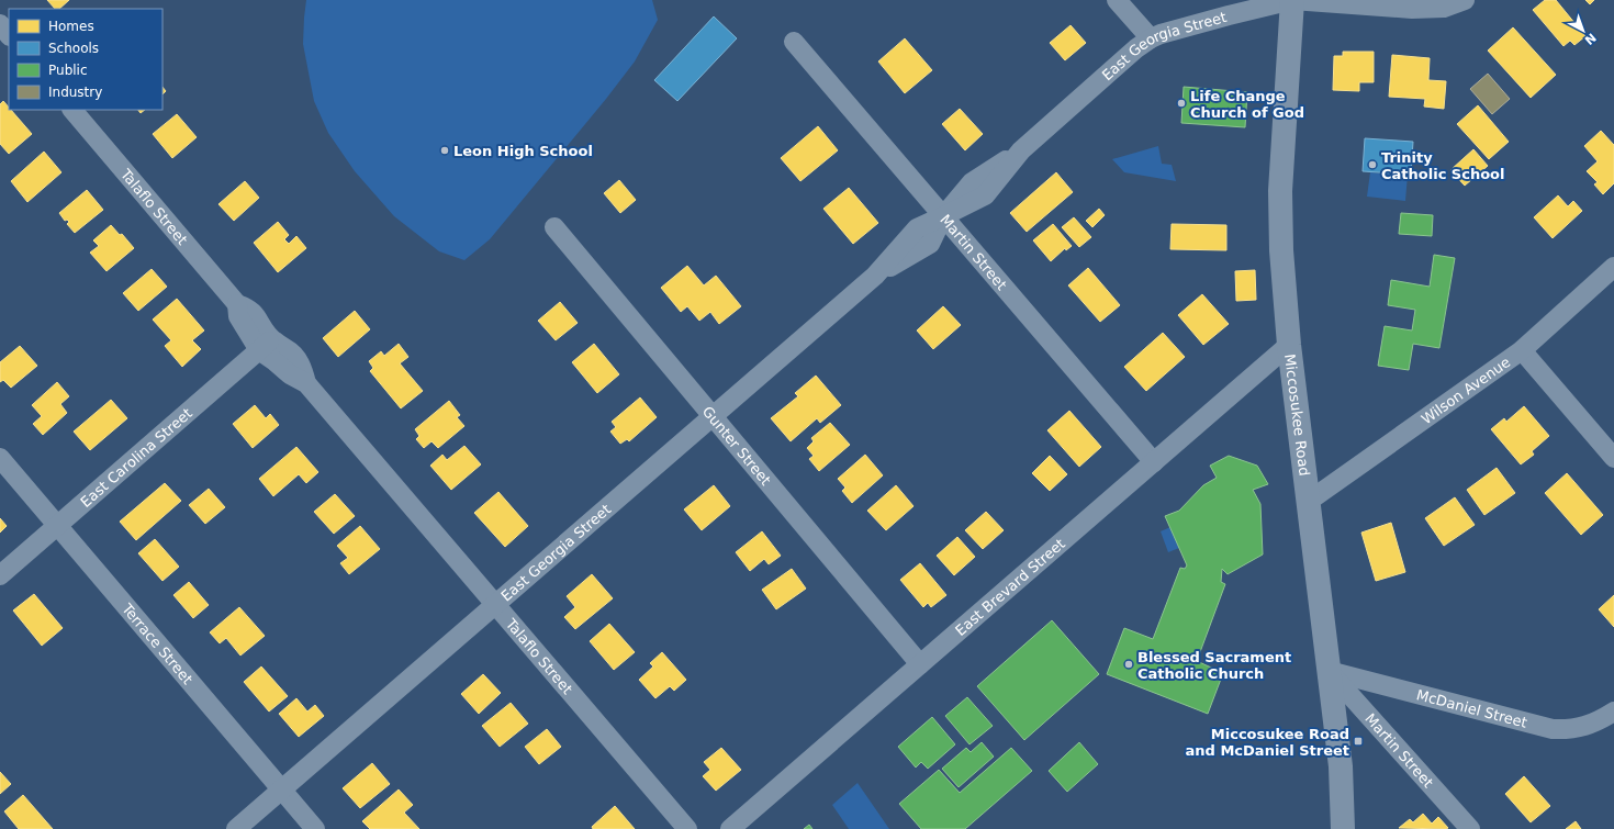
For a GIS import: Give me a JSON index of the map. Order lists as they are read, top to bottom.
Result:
{
  "streets": {
    "street": [
      "East Georgia Street",
      "Talaflo Street",
      "Martin Street",
      "Wilson Avenue",
      "Miccosukee Road",
      "Gunter Street",
      "East Carolina Street",
      "East Brevard Street",
      "Terrace Street",
      "McDaniel Street"
    ]
  },
  "crossings": [
    ["East Georgia Street", "Talaflo Street"],
    ["East Georgia Street", "Martin Street"],
    ["East Georgia Street", "Miccosukee Road"],
    ["East Georgia Street", "Gunter Street"],
    ["East Georgia Street", "Terrace Street"],
    ["Talaflo Street", "East Carolina Street"],
    ["Martin Street", "Miccosukee Road"],
    ["Martin Street", "East Brevard Street"],
    ["Martin Street", "McDaniel Street"],
    ["Wilson Avenue", "Miccosukee Road"],
    ["Miccosukee Road", "East Brevard Street"],
    ["Miccosukee Road", "McDaniel Street"],
    ["Gunter Street", "East Brevard Street"],
    ["East Carolina Street", "Terrace Street"]
  ],
  "places": {
    "other": [
      "Life Change Church of God",
      "Leon High School",
      "Trinity Catholic School",
      "Blessed Sacrament Catholic Church"
    ],
    "transit": ["Miccosukee Road and McDaniel Street"]
  },
  "legend": [
    "Homes",
    "Schools",
    "Public",
    "Industry"
  ],
  "north": "bottom right"
}
